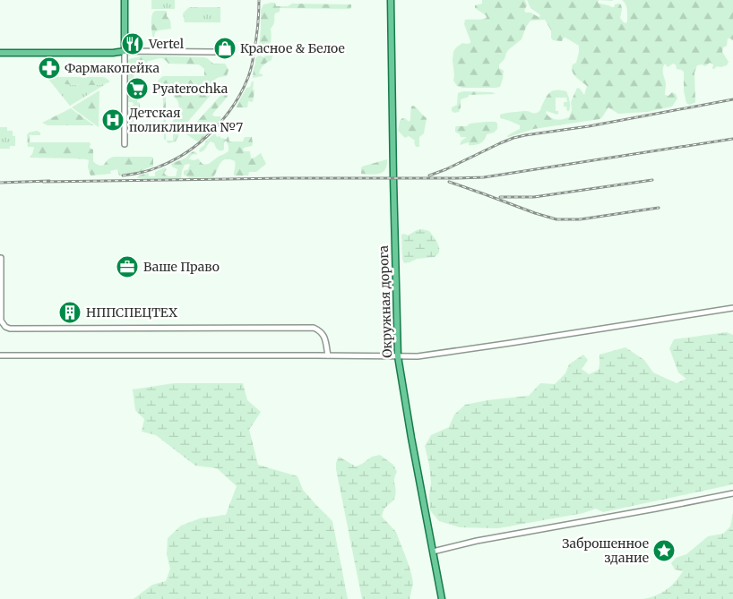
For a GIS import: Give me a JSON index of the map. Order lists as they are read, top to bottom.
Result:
{
  "streets": {
    "main road": ["Окружная дорога"]
  },
  "places": {
    "restaurant": ["Vertel"],
    "shop": ["Красное & Белое"],
    "pharmacy": ["Фармакопейка"],
    "supermarket": ["Pyaterochka"],
    "hospital": ["Детская поликлиника №7"],
    "office": ["Ваше Право"],
    "building": ["НППСПЕЦТЕХ"],
    "place": ["Заброшенное здание"]
  }
}
